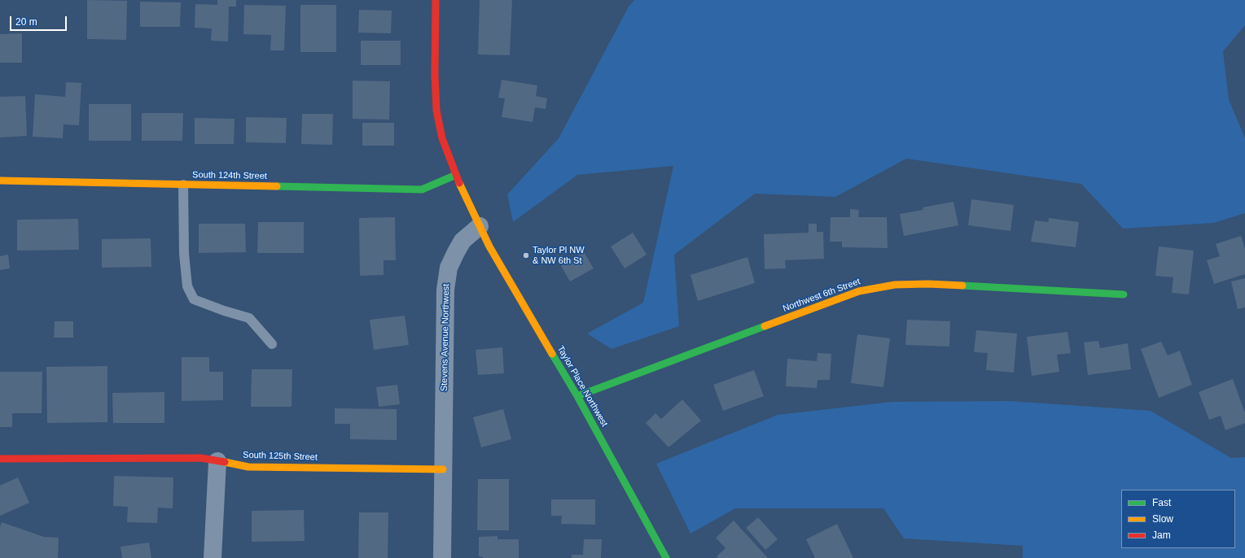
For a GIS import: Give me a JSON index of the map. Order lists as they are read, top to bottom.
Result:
{
  "streets": {
    "street": [
      "South 124th Street",
      "Northwest 6th Street",
      "Stevens Avenue Northwest",
      "Taylor Place Northwest",
      "South 125th Street"
    ]
  },
  "crossings": [
    ["Northwest 6th Street", "Taylor Place Northwest"],
    ["Stevens Avenue Northwest", "Taylor Place Northwest"],
    ["Stevens Avenue Northwest", "South 125th Street"]
  ],
  "places": ["Taylor Pl NW & NW 6th St"],
  "legend": ["Fast", "Slow", "Jam"],
  "scale_bar": "20 m"
}
